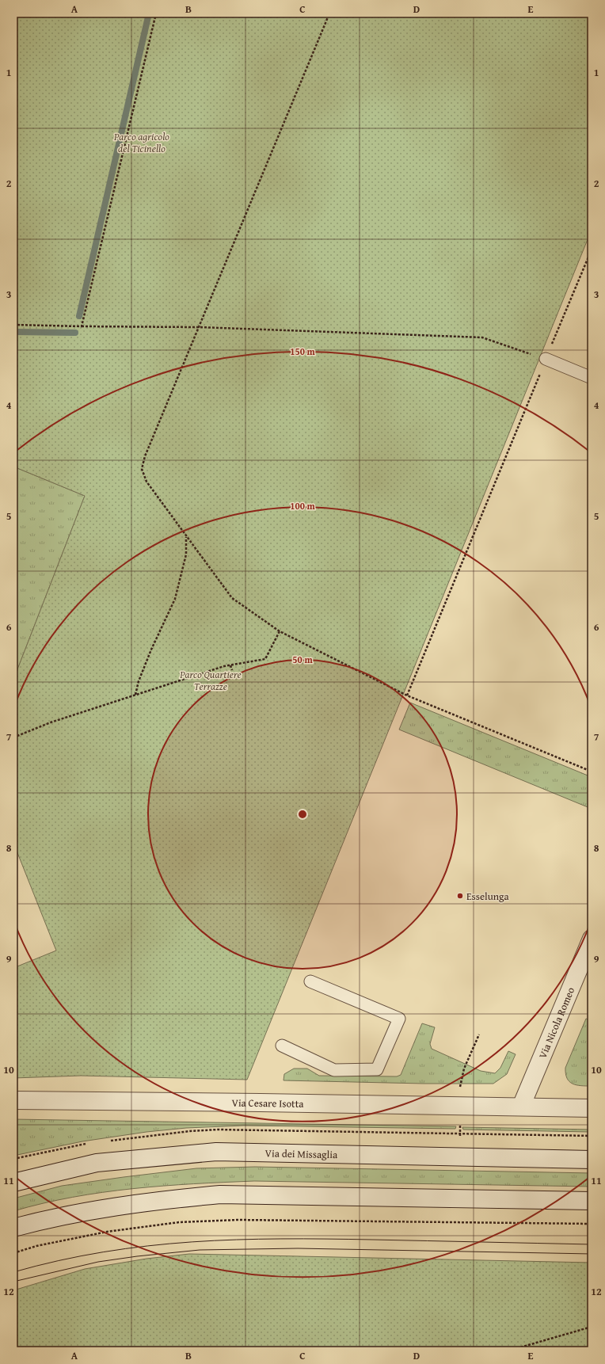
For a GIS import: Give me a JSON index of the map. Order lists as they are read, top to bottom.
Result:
{
  "streets": {
    "main road": ["Via Nicola Romeo", "Via Cesare Isotta", "Via dei Missaglia"]
  },
  "crossings": [
    ["Via Nicola Romeo", "Via Cesare Isotta"]
  ],
  "parks": ["Parco agricolo del Ticinello", "Parco Quartiere Terrazze"],
  "places": ["Esselunga"],
  "grid": {
    "columns": [
      "A",
      "B",
      "C",
      "D",
      "E"
    ],
    "rows": [
      "1",
      "2",
      "3",
      "4",
      "5",
      "6",
      "7",
      "8",
      "9",
      "10",
      "11",
      "12"
    ]
  },
  "rings": ["150 m", "100 m", "50 m"]
}
